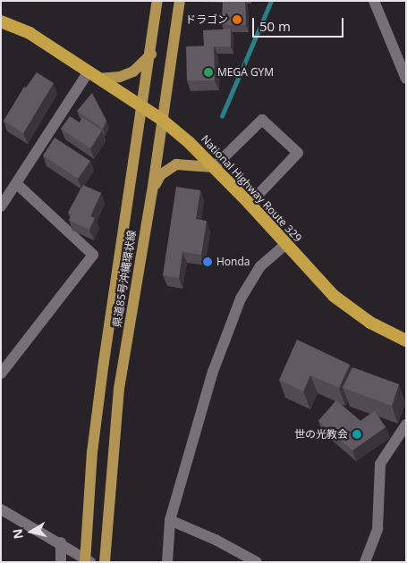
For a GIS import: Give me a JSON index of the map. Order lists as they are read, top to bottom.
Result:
{
  "streets": {
    "highway": ["National Highway Route 329"],
    "main road": ["県道85号沖縄環状線"]
  },
  "crossings": [
    ["National Highway Route 329", "県道85号沖縄環状線"]
  ],
  "places": [
    "ドラゴン",
    "MEGA GYM",
    "Honda",
    "世の光教会"
  ],
  "scale_bar": "50 m",
  "north": "left"
}
